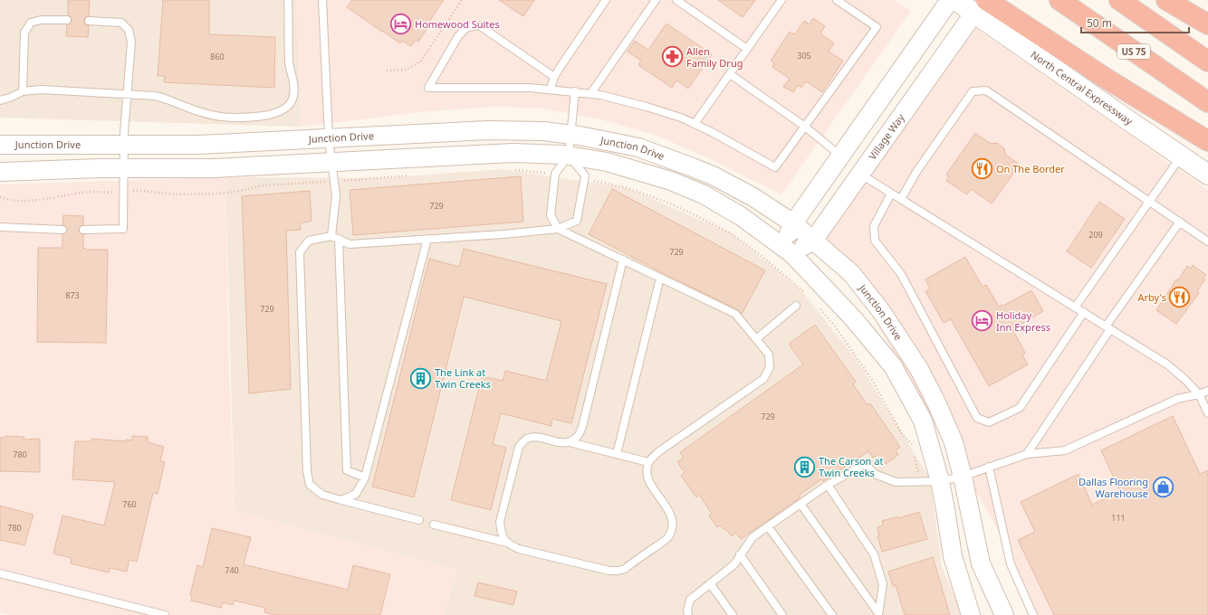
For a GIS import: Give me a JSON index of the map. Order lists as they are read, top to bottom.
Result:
{
  "streets": {
    "highway": ["US 75"],
    "main road": ["North Central Expressway"],
    "street": ["Junction Drive", "Village Way"]
  },
  "crossings": [
    ["North Central Expressway", "Village Way"],
    ["Junction Drive", "Village Way"]
  ],
  "places": {
    "hotel": ["Homewood Suites", "Holiday Inn Express"],
    "pharmacy": ["Allen Family Drug"],
    "restaurant": ["On The Border", "Arby's"],
    "building": ["The Link at Twin Creeks", "The Carson at Twin Creeks"],
    "shop": ["Dallas Flooring Warehouse"]
  },
  "house_numbers": [
    "305",
    "860",
    "729",
    "209",
    "729",
    "873",
    "729",
    "729",
    "780",
    "760",
    "111",
    "780",
    "740"
  ],
  "scale_bar": "50 m"
}
